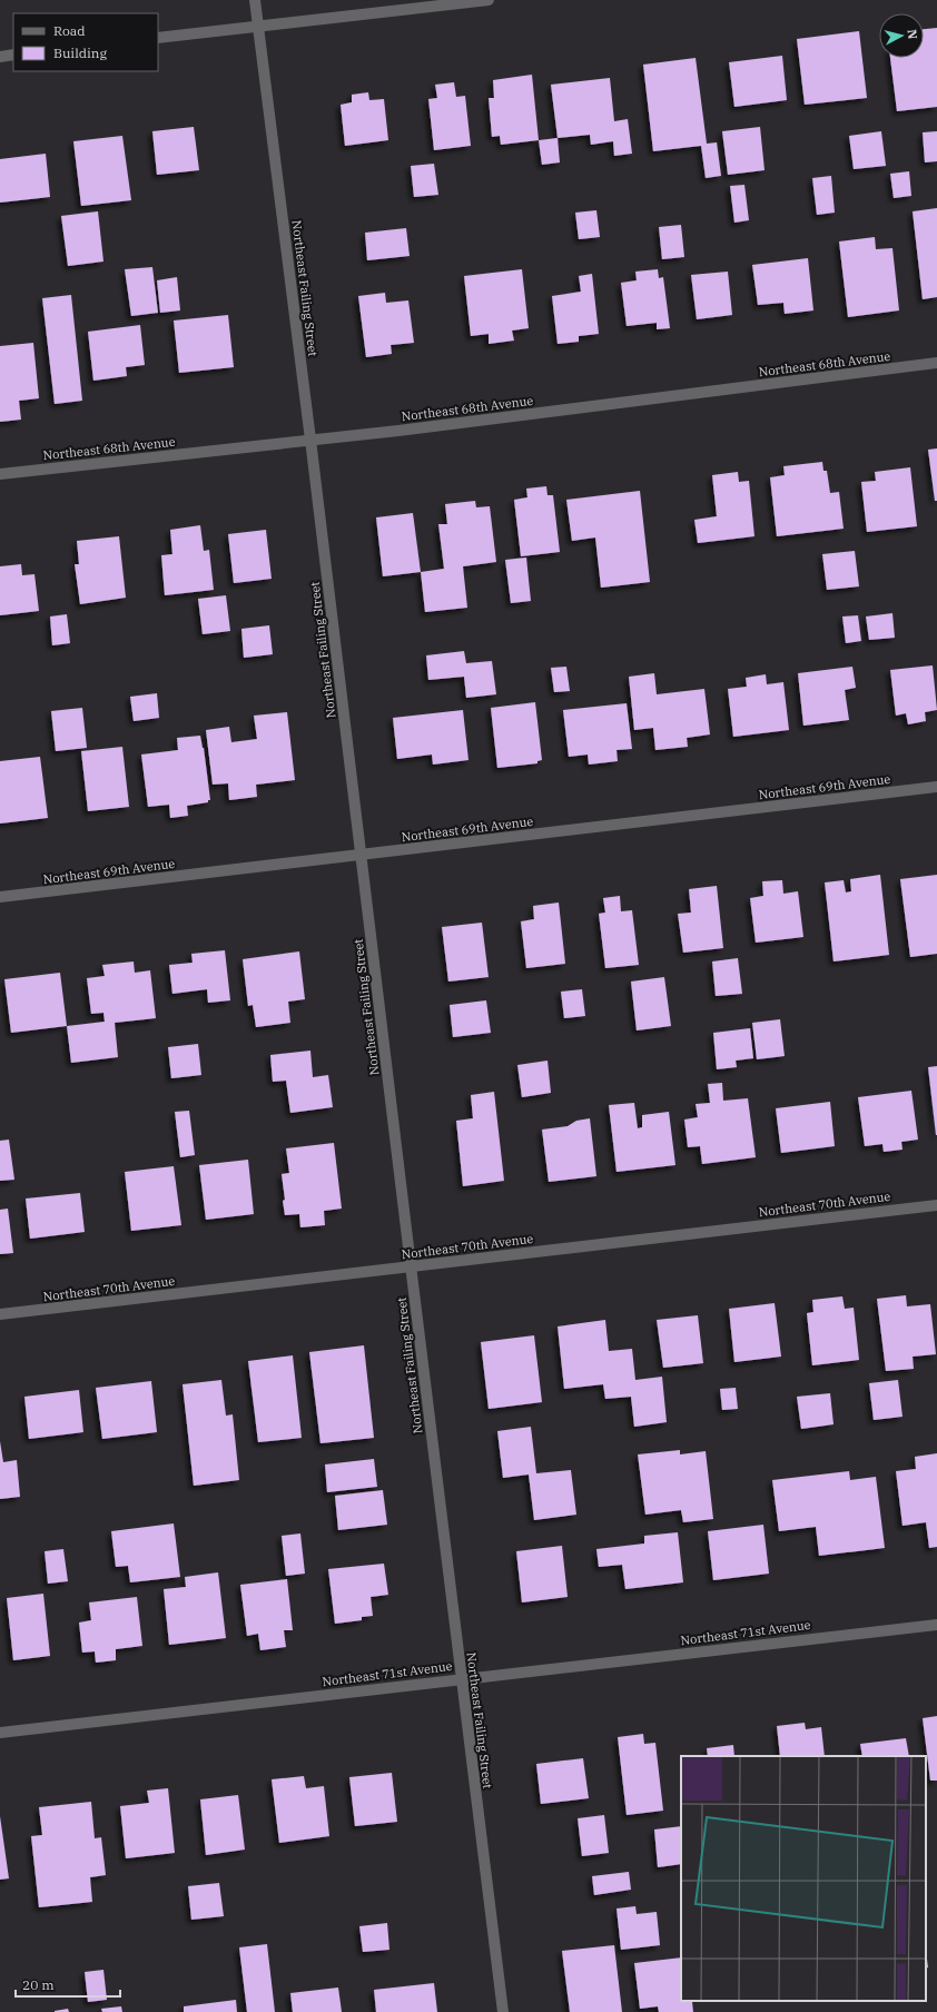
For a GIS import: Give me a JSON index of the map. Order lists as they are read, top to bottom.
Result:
{
  "streets": {
    "street": [
      "Northeast Failing Street",
      "Northeast 68th Avenue",
      "Northeast 69th Avenue",
      "Northeast 70th Avenue",
      "Northeast 71st Avenue"
    ]
  },
  "crossings": [
    ["Northeast Failing Street", "Northeast 68th Avenue"],
    ["Northeast Failing Street", "Northeast 69th Avenue"],
    ["Northeast Failing Street", "Northeast 70th Avenue"],
    ["Northeast Failing Street", "Northeast 71st Avenue"]
  ],
  "legend": ["Road", "Building"],
  "scale_bar": "20 m",
  "north": "right"
}
